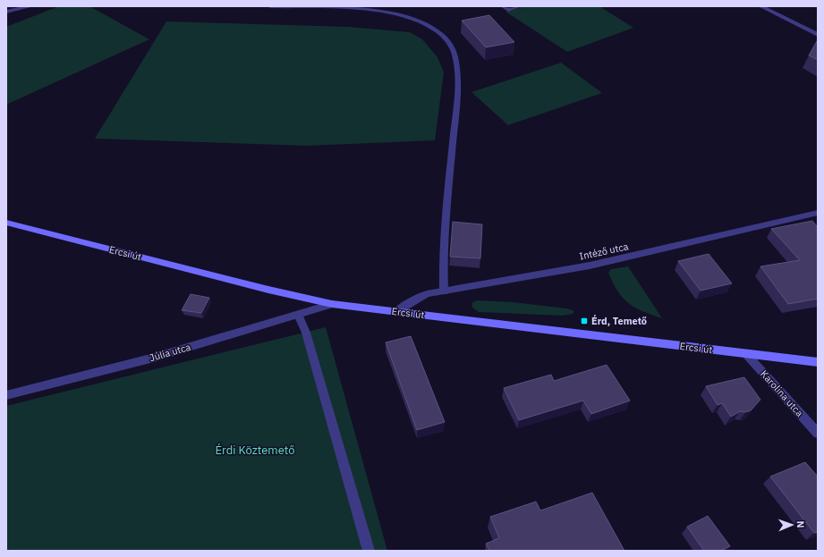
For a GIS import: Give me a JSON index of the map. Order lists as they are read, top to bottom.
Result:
{
  "streets": {
    "main road": ["Ercsi út"],
    "street": ["Intéző utca", "Júlia utca", "Karolina utca"]
  },
  "crossings": [
    ["Intéző utca", "Ercsi út"],
    ["Ercsi út", "Júlia utca"],
    ["Ercsi út", "Karolina utca"]
  ],
  "parks": ["Érdi Köztemető"],
  "places": {
    "transit": ["Érd, Temető"]
  },
  "north": "right"
}
